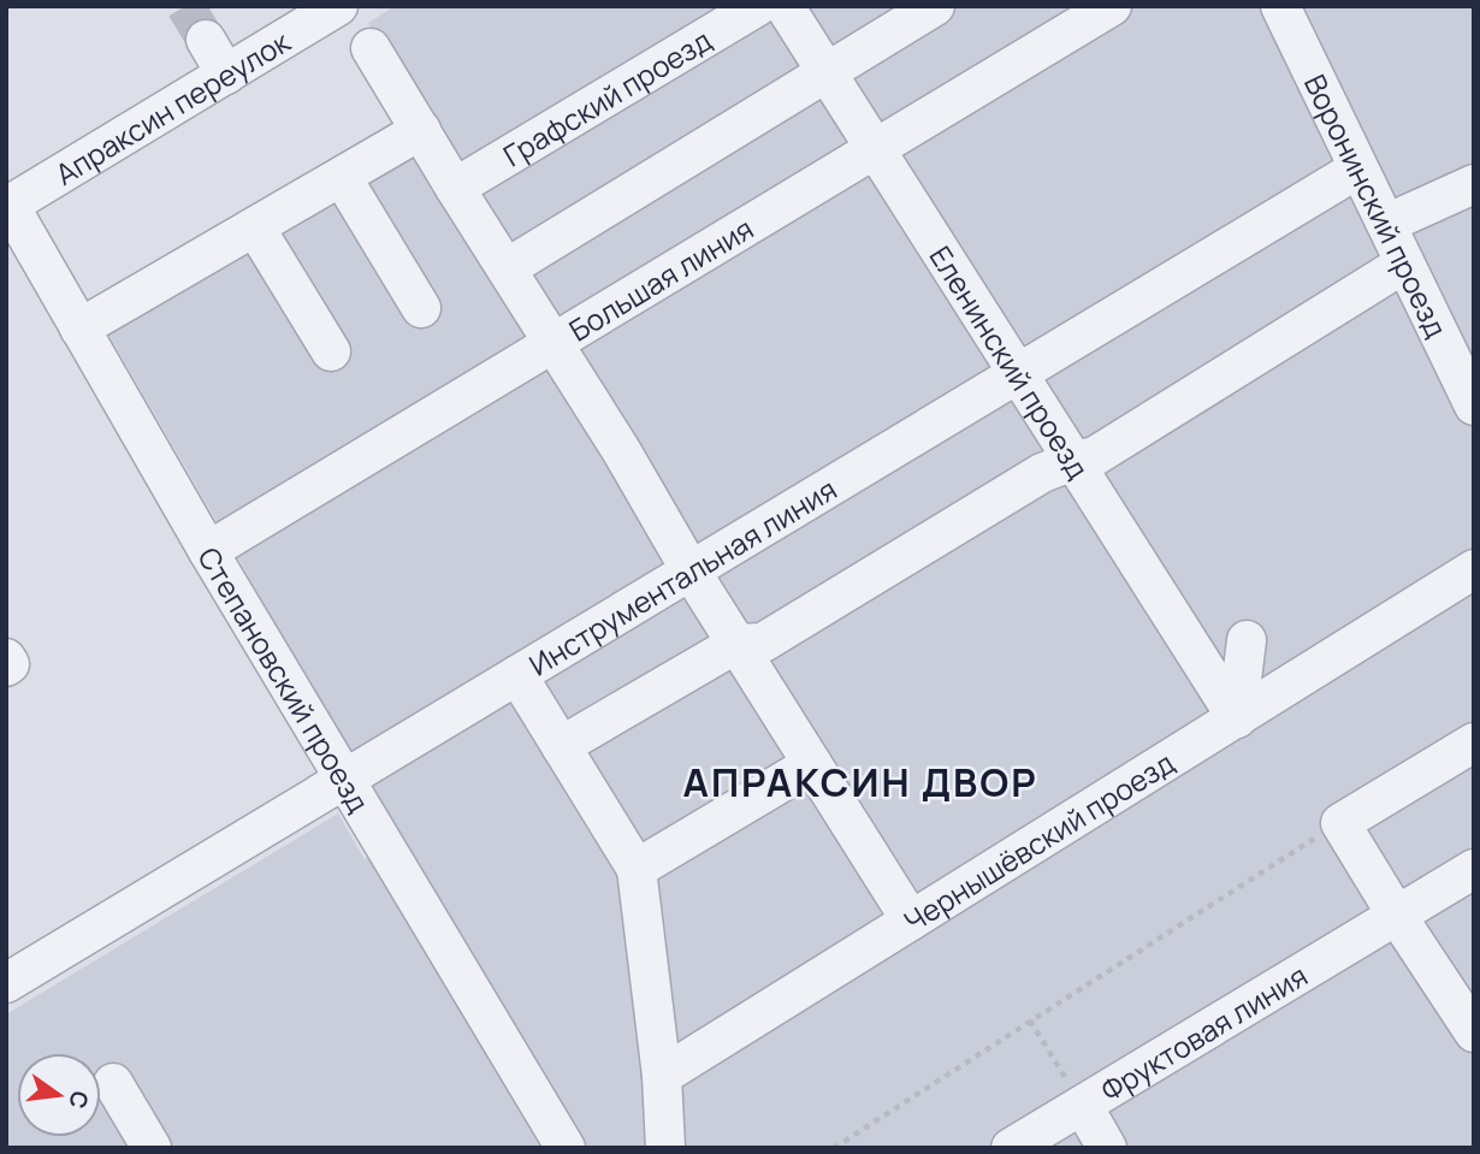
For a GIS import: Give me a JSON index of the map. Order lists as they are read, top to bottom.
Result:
{
  "streets": {
    "street": [
      "Графский проезд",
      "Апраксин переулок",
      "Воронинский проезд",
      "Большая линия",
      "Еленинский проезд",
      "Инструментальная линия",
      "Степановский проезд",
      "Чернышёвский проезд",
      "Фруктовая линия"
    ]
  },
  "crossings": [
    ["Апраксин переулок", "Степановский проезд"],
    ["Воронинский проезд", "Инструментальная линия"],
    ["Большая линия", "Еленинский проезд"],
    ["Большая линия", "Степановский проезд"],
    ["Еленинский проезд", "Инструментальная линия"],
    ["Еленинский проезд", "Чернышёвский проезд"],
    ["Инструментальная линия", "Степановский проезд"]
  ],
  "districts": ["АПРАКСИН ДВОР"],
  "north": "right"
}
